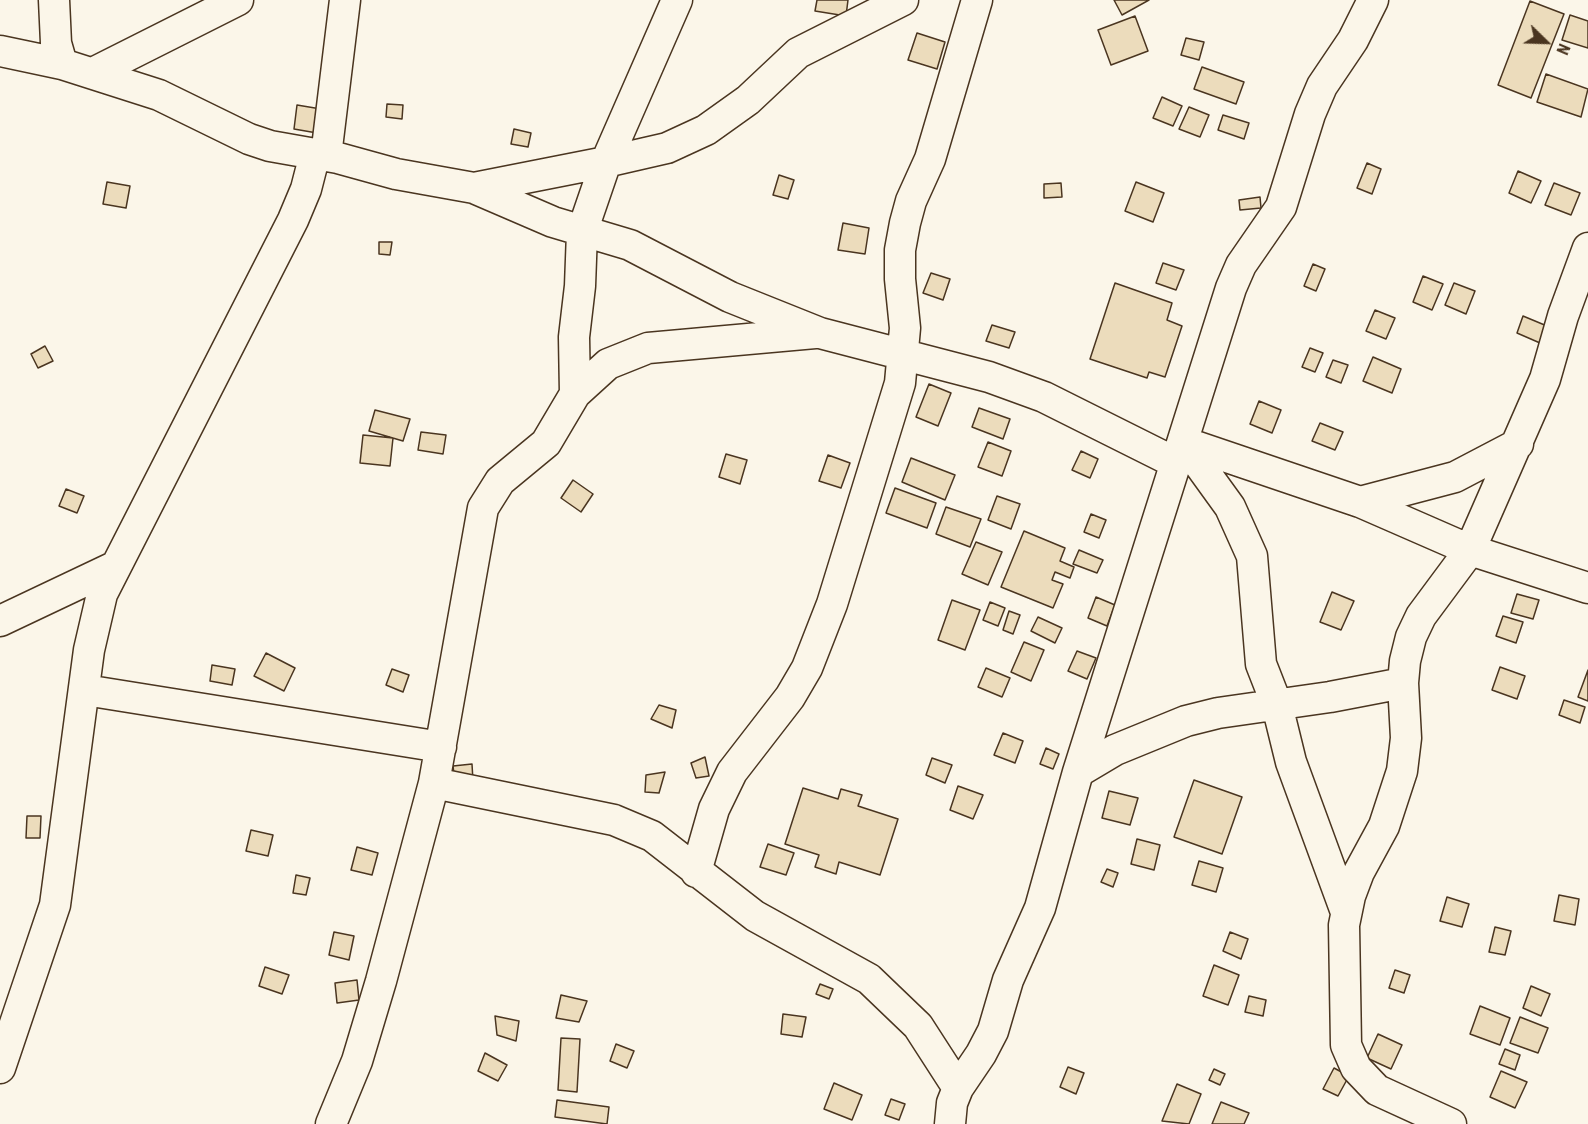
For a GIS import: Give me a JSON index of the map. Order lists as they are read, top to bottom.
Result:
{
  "north": "bottom right"
}
